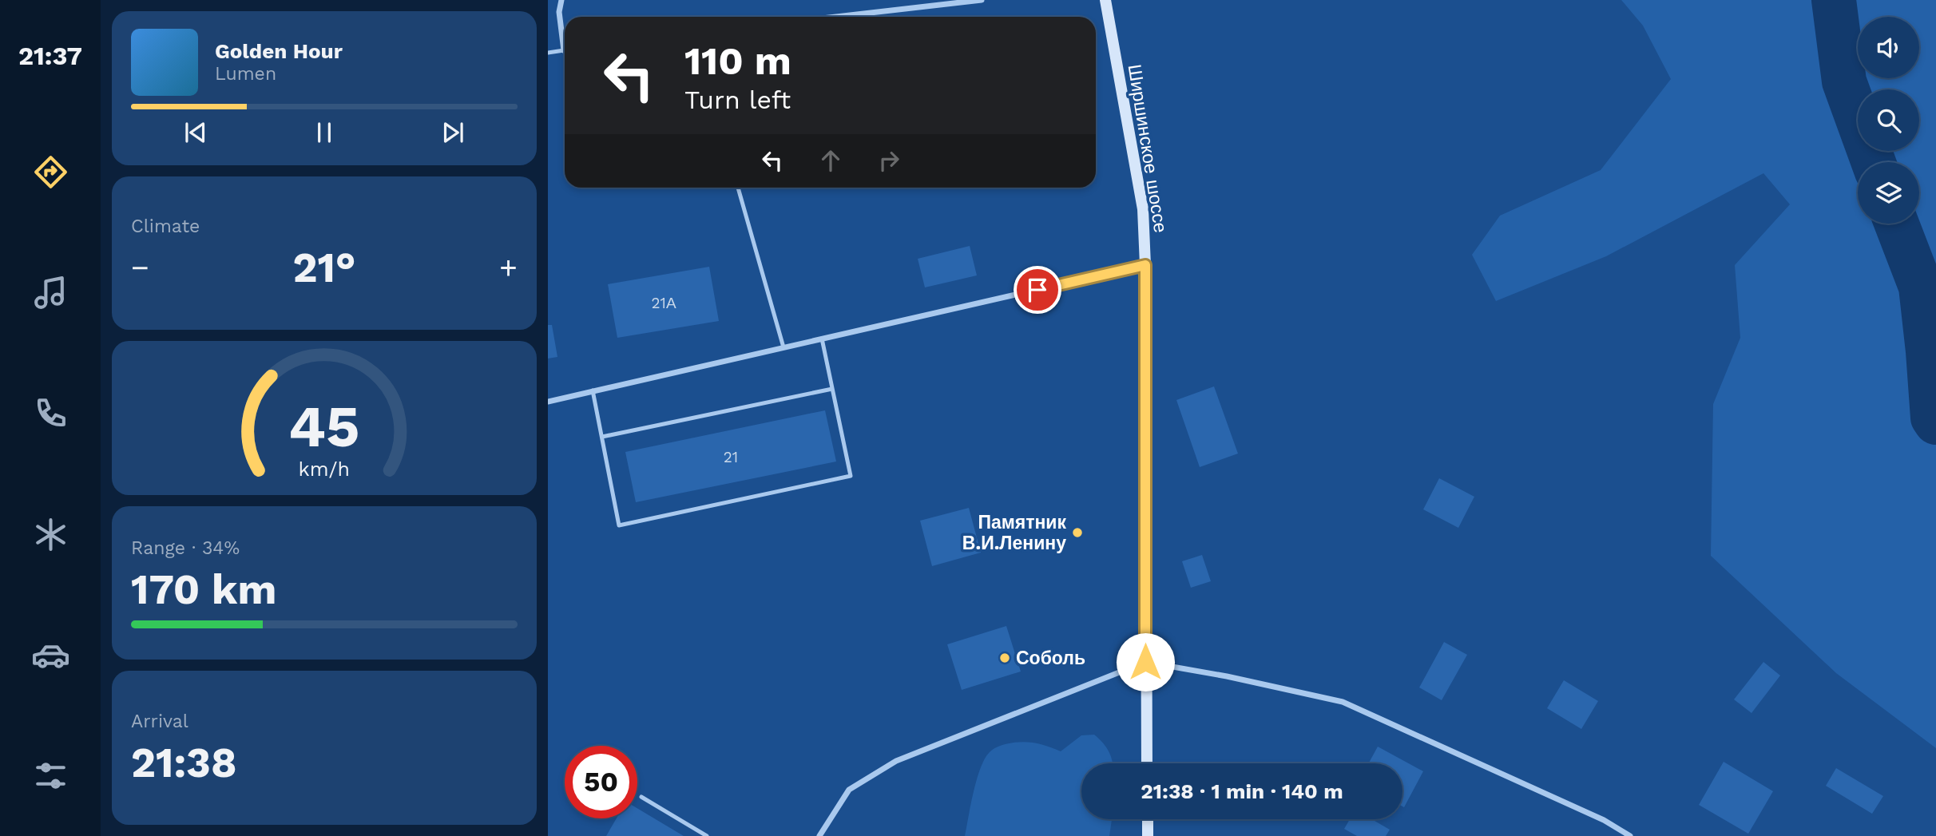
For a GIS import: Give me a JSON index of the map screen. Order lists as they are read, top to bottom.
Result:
{
  "streets": {
    "main road": ["Ширшинское шоссе"]
  },
  "places": ["Памятник В.И.Ленину", "Соболь"],
  "house_numbers": ["21А", "21"],
  "page": {
    "tabs": "21:37",
    "turn": ["110 m", "Turn left"],
    "song": ["Golden Hour", "Lumen"],
    "tile": [
      "Climate",
      ["Range · 34%", "170 km"],
      ["Arrival", "21:38"]
    ],
    "heat": ["−", "21°", "+"],
    "limit": "50",
    "trip": "21:38 · 1 min · 140 m",
    "gauge": ["45", "km/h"]
  }
}
